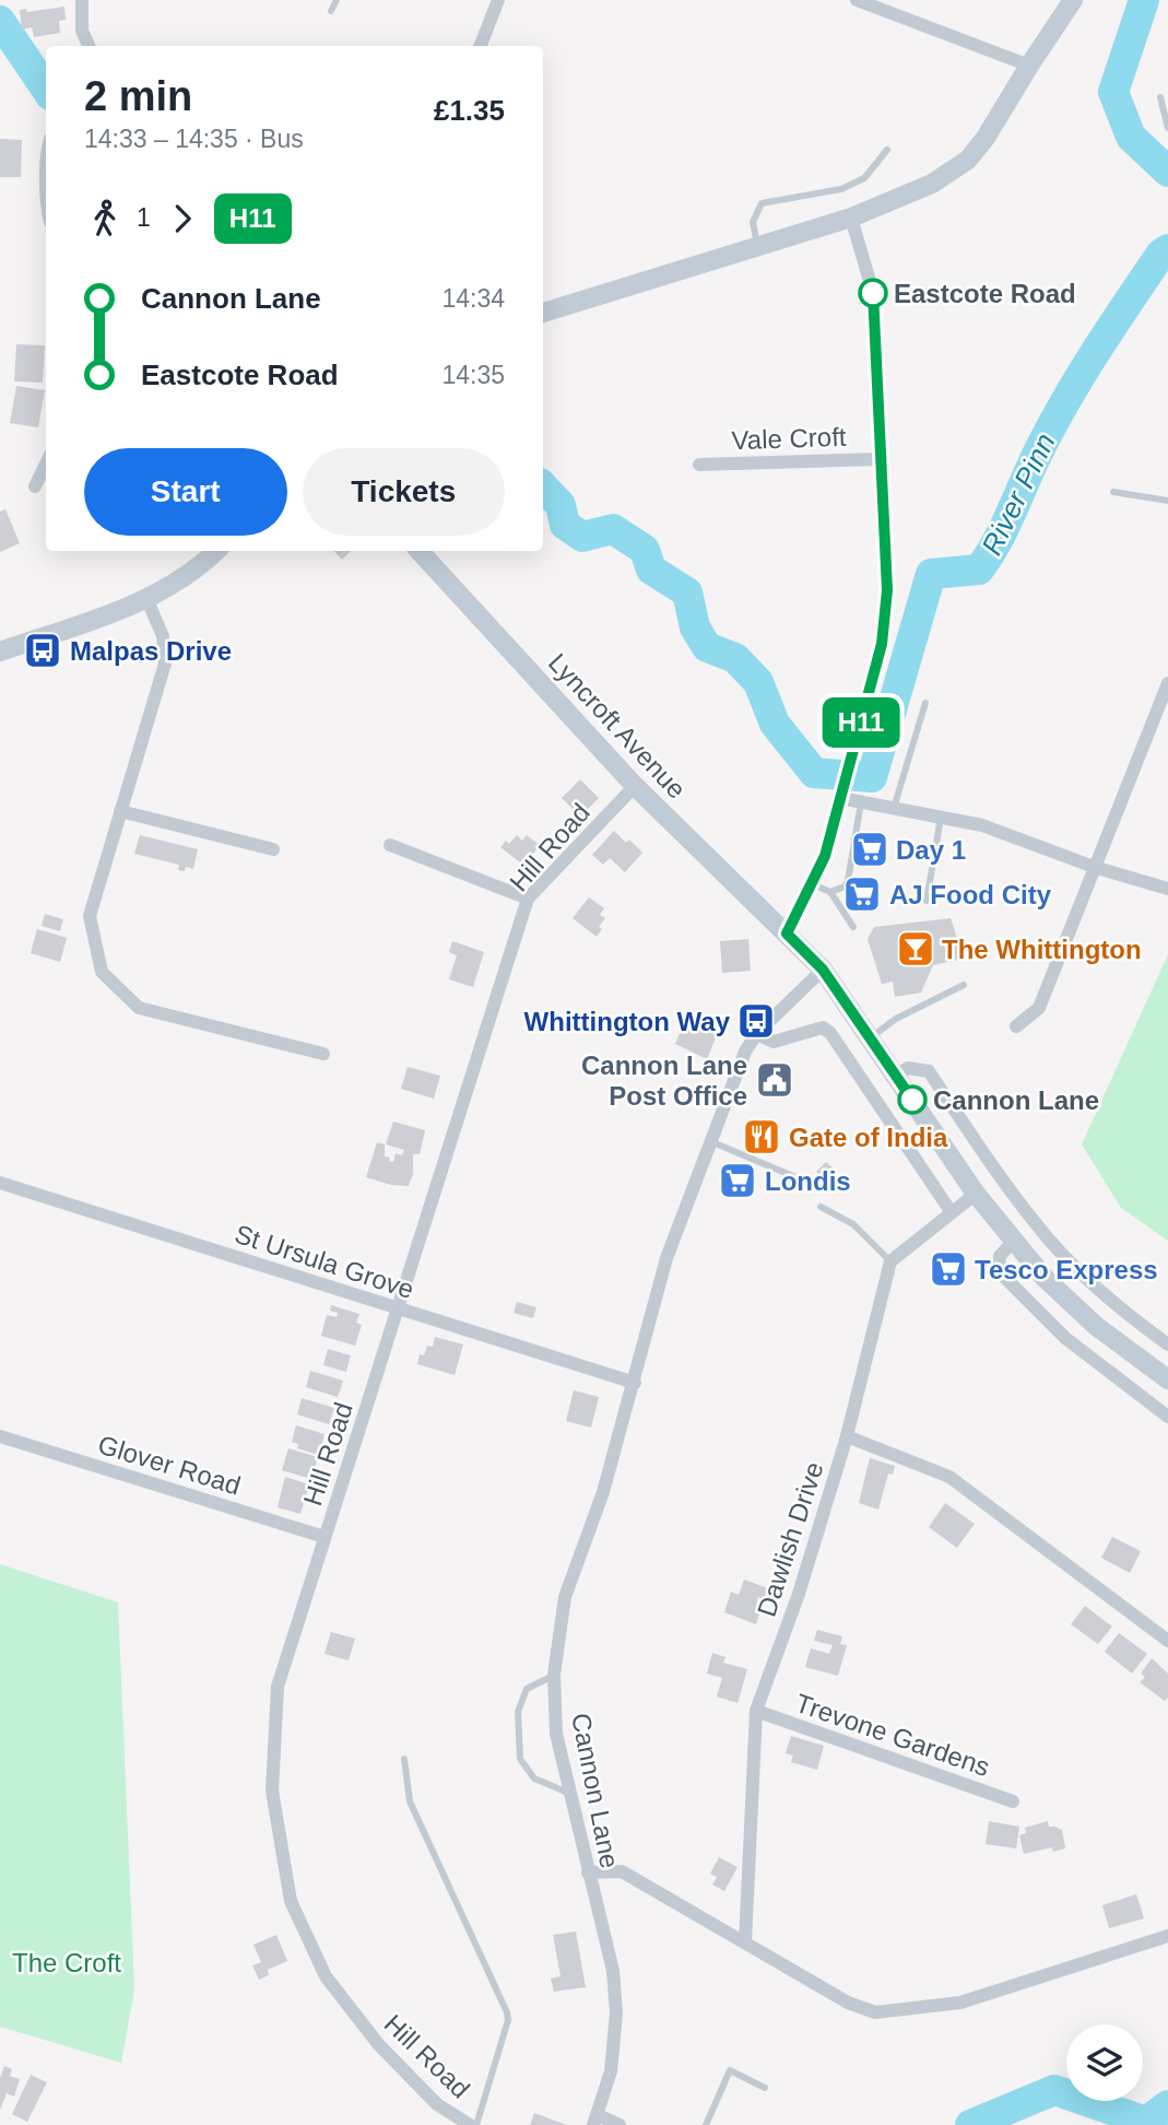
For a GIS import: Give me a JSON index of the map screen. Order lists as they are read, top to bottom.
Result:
{
  "streets": {
    "street": [
      "Vale Croft",
      "Lyncroft Avenue",
      "Hill Road",
      "St Ursula Grove",
      "Glover Road",
      "Dawlish Drive",
      "Trevone Gardens",
      "Cannon Lane"
    ]
  },
  "crossings": [
    ["Lyncroft Avenue", "Hill Road"],
    ["Hill Road", "St Ursula Grove"],
    ["Hill Road", "Glover Road"],
    ["St Ursula Grove", "Cannon Lane"],
    ["Dawlish Drive", "Trevone Gardens"]
  ],
  "water": ["River Pinn"],
  "parks": ["The Croft"],
  "places": {
    "other": ["Eastcote Road", "Cannon Lane"],
    "bus stop": ["Malpas Drive", "Whittington Way"],
    "supermarket": [
      "Day 1",
      "AJ Food City",
      "Londis",
      "Tesco Express"
    ],
    "bar": ["The Whittington"],
    "public building": ["Cannon Lane Post Office"],
    "restaurant": ["Gate of India"]
  },
  "lines": ["bus line H11"],
  "page": {
    "on_map": "H11",
    "heading": ["2 min", "14:33 – 14:35 · Bus", "£1.35"],
    "legs": ["1", "H11"],
    "list": [
      {
        "name": "Cannon Lane",
        "value": "14:34"
      },
      {
        "name": "Eastcote Road",
        "value": "14:35"
      }
    ],
    "buttons": ["Start", "Tickets"]
  }
}
